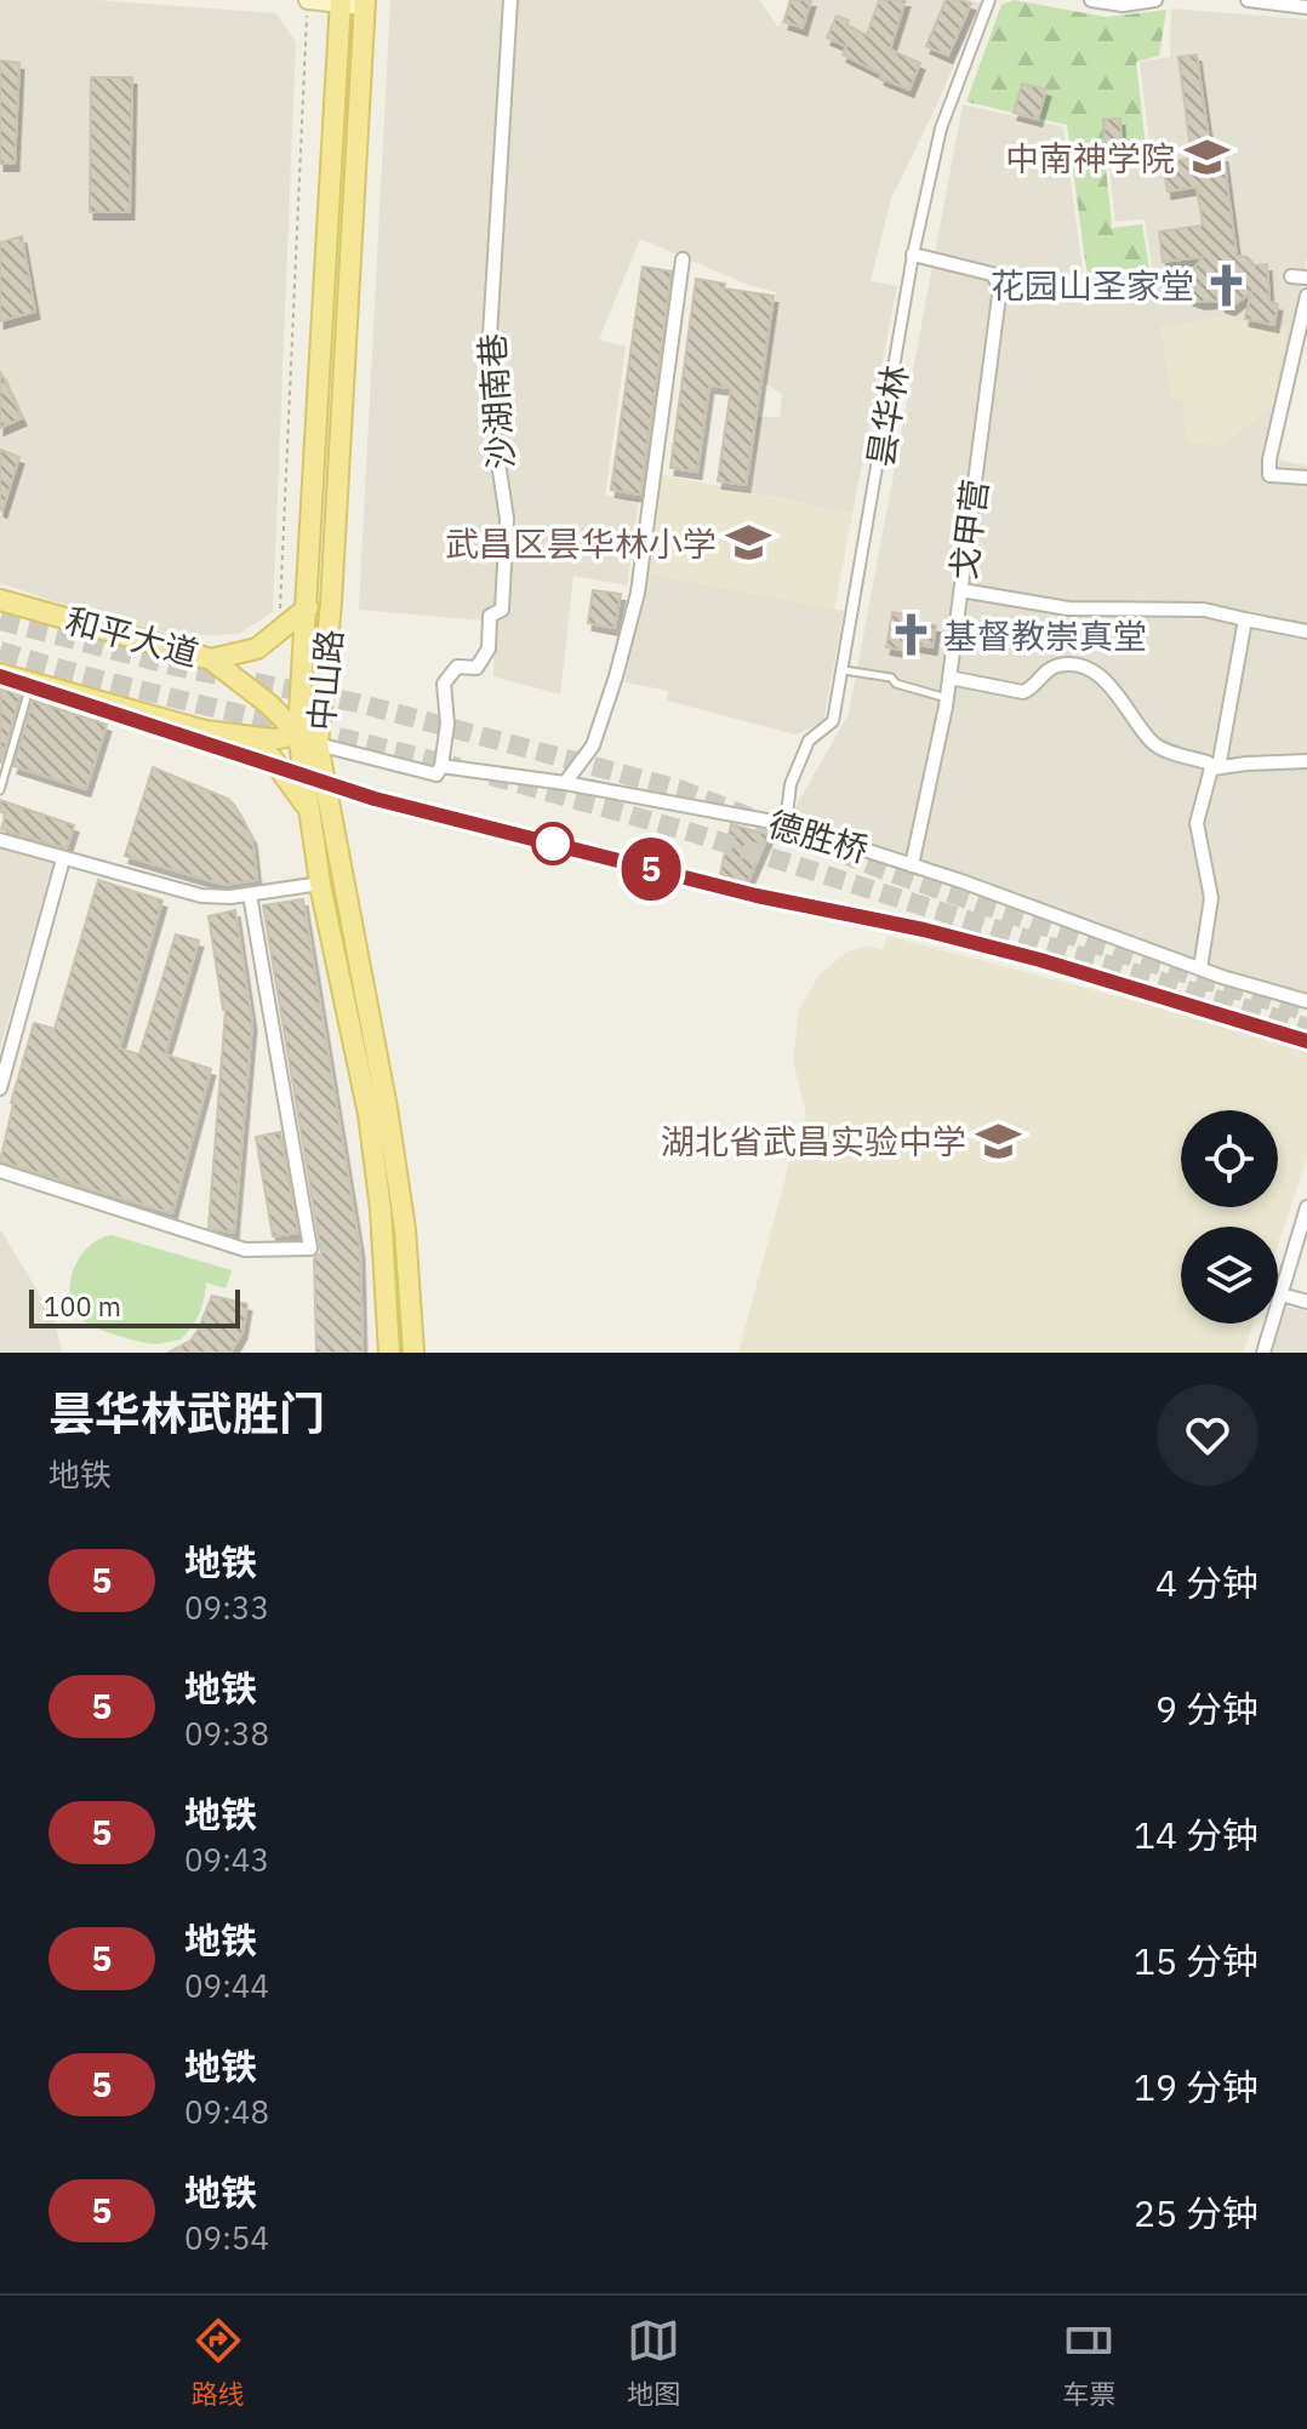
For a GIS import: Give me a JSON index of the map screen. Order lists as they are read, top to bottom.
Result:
{
  "streets": {
    "main road": ["和平大道", "中山路"],
    "street": [
      "沙湖南巷",
      "昙华林",
      "戈甲营",
      "德胜桥"
    ]
  },
  "crossings": [
    ["沙湖南巷", "德胜桥"],
    ["昙华林", "戈甲营"],
    ["昙华林", "德胜桥"],
    ["戈甲营", "德胜桥"],
    ["和平大道", "中山路"],
    ["和平大道", "德胜桥"],
    ["中山路", "德胜桥"]
  ],
  "places": {
    "school or university": ["中南神学院", "武昌区昙华林小学", "湖北省武昌实验中学"],
    "church": ["花园山圣家堂", "基督教崇真堂"]
  },
  "lines": ["metro line 5"],
  "scale_bar": "100 m",
  "page": {
    "on_map": "5",
    "scale": "100 m",
    "heading": ["昙华林武胜门", "地铁"],
    "list": [
      {
        "mark": "5",
        "name": "地铁",
        "note": "09:33",
        "value": "4 分钟"
      },
      {
        "mark": "5",
        "name": "地铁",
        "note": "09:38",
        "value": "9 分钟"
      },
      {
        "mark": "5",
        "name": "地铁",
        "note": "09:43",
        "value": "14 分钟"
      },
      {
        "mark": "5",
        "name": "地铁",
        "note": "09:44",
        "value": "15 分钟"
      },
      {
        "mark": "5",
        "name": "地铁",
        "note": "09:48",
        "value": "19 分钟"
      },
      {
        "mark": "5",
        "name": "地铁",
        "note": "09:54",
        "value": "25 分钟"
      }
    ],
    "tabs": ["路线", "地图", "车票"]
  }
}
